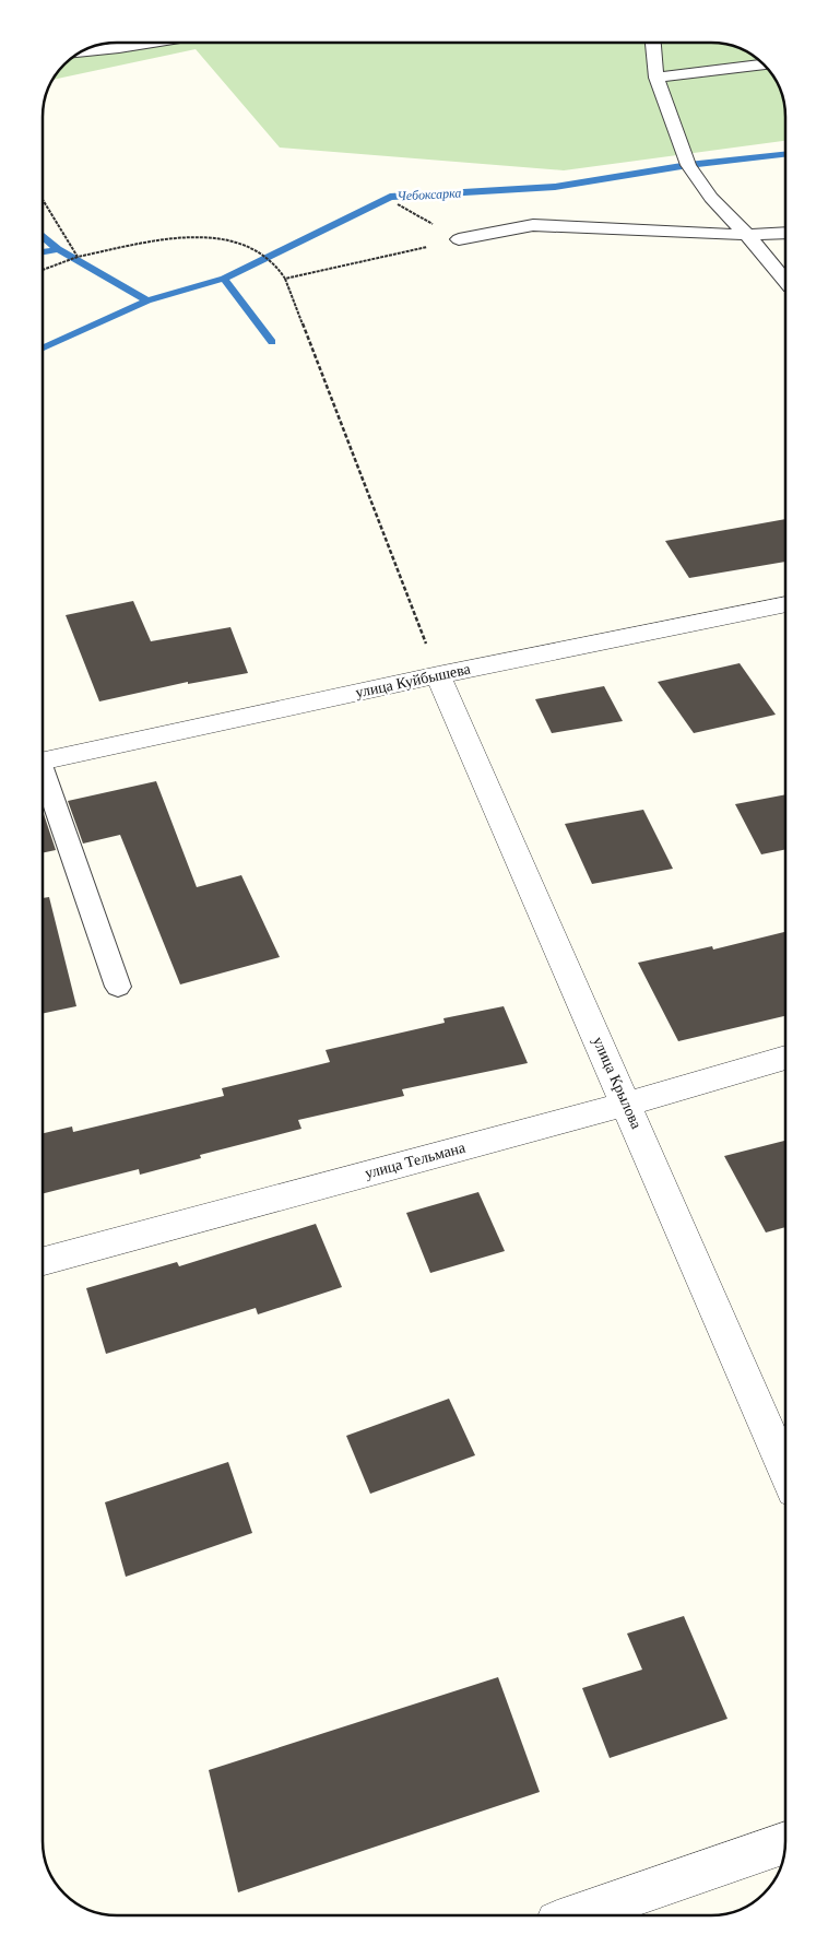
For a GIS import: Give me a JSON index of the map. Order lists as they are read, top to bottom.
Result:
{
  "streets": {
    "street": ["улица Куйбышева", "улица Крылова", "улица Тельмана"]
  },
  "crossings": [
    ["улица Куйбышева", "улица Крылова"],
    ["улица Крылова", "улица Тельмана"]
  ],
  "water": ["Чебоксарка"]
}
